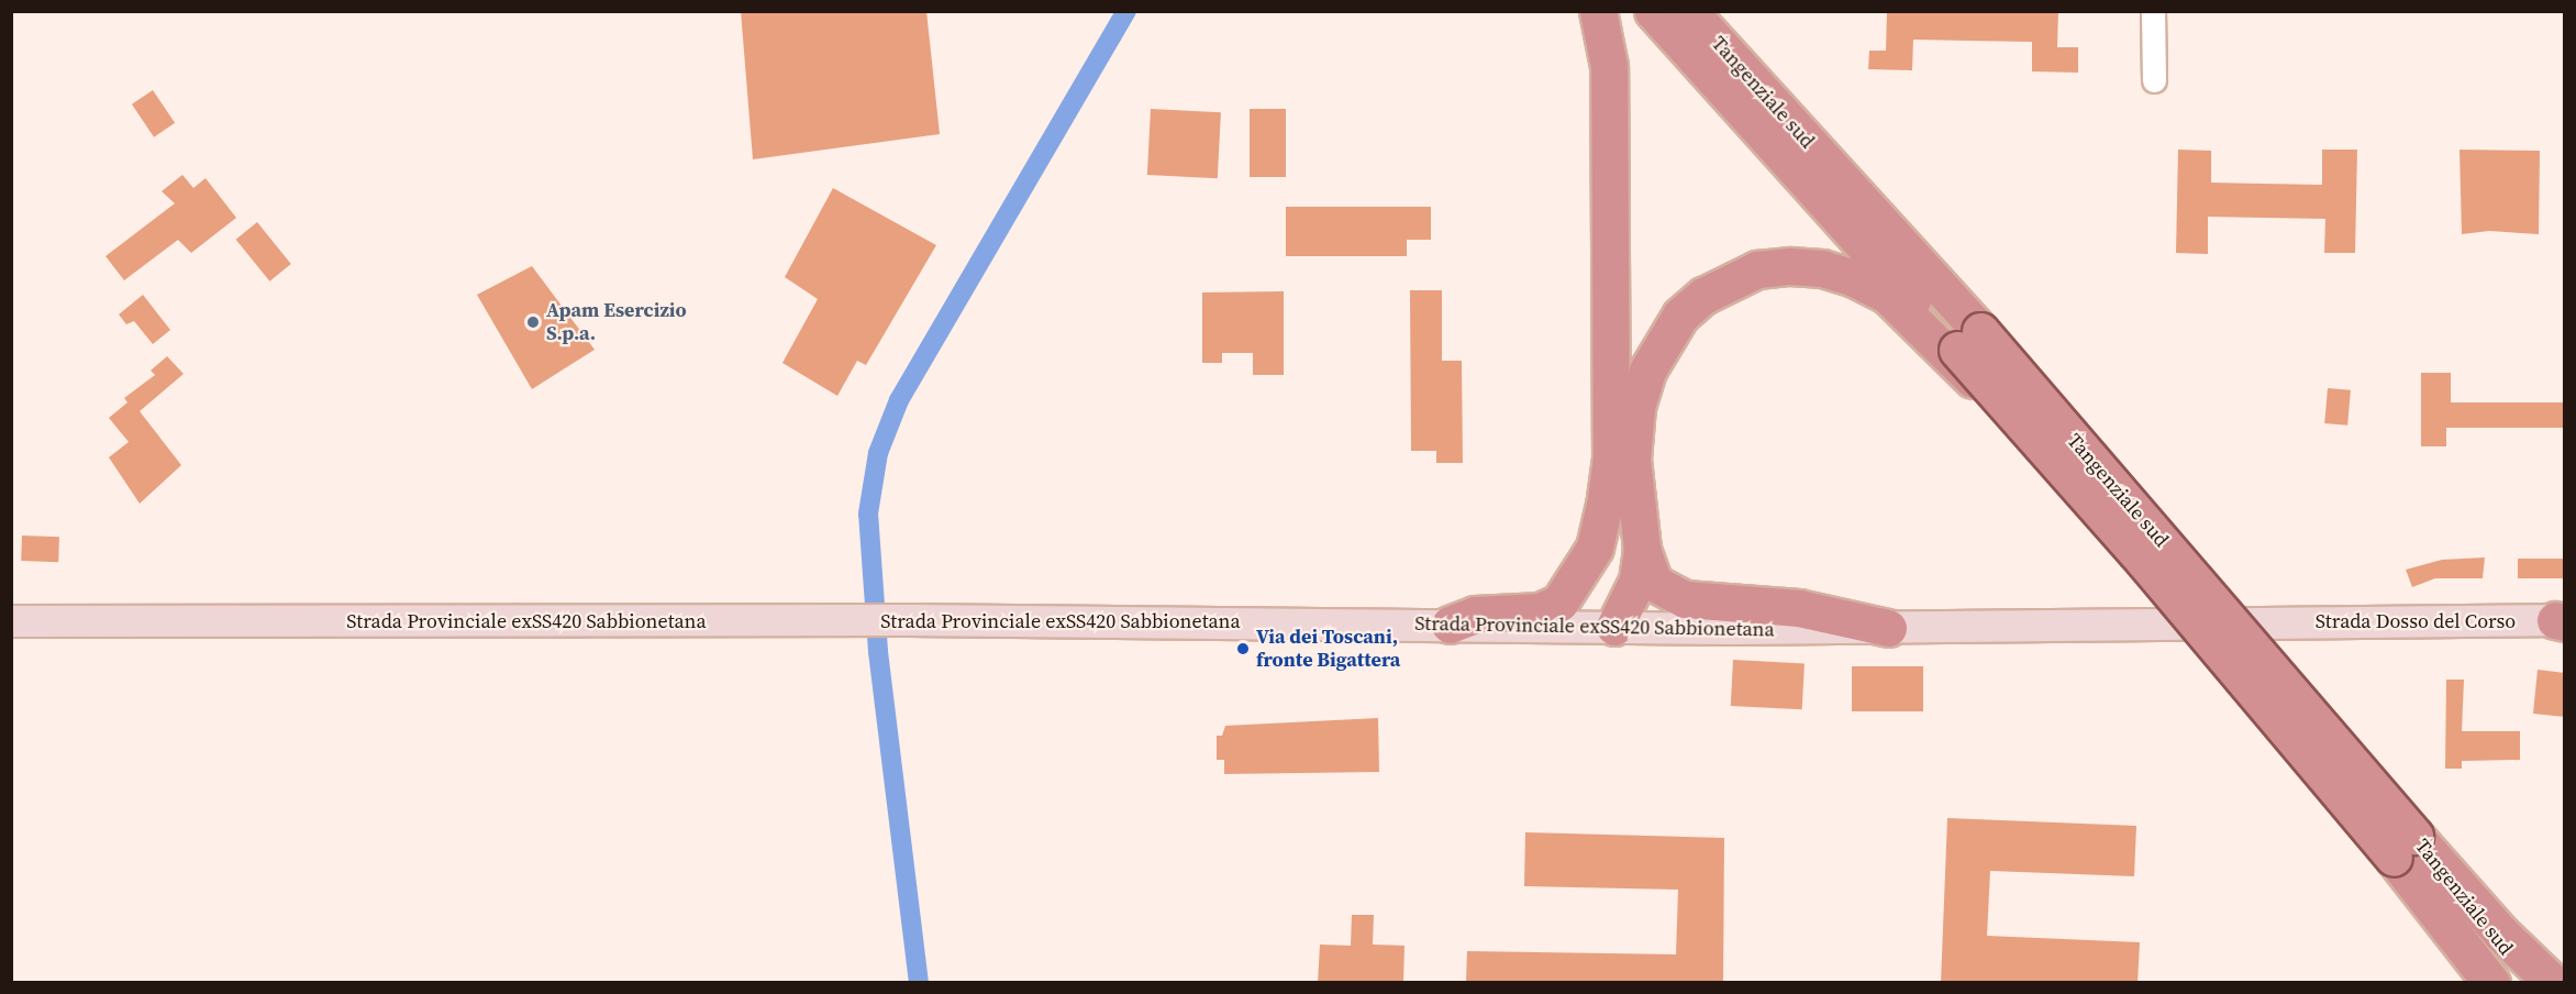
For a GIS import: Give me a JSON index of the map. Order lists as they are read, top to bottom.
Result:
{
  "streets": {
    "highway": ["Tangenziale sud"],
    "main road": ["Strada Provinciale exSS420 Sabbionetana", "Strada Dosso del Corso"]
  },
  "crossings": [
    ["Strada Provinciale exSS420 Sabbionetana", "Strada Dosso del Corso"]
  ],
  "places": ["Apam Esercizio S.p.a.", "Via dei Toscani, fronte Bigattera"]
}
